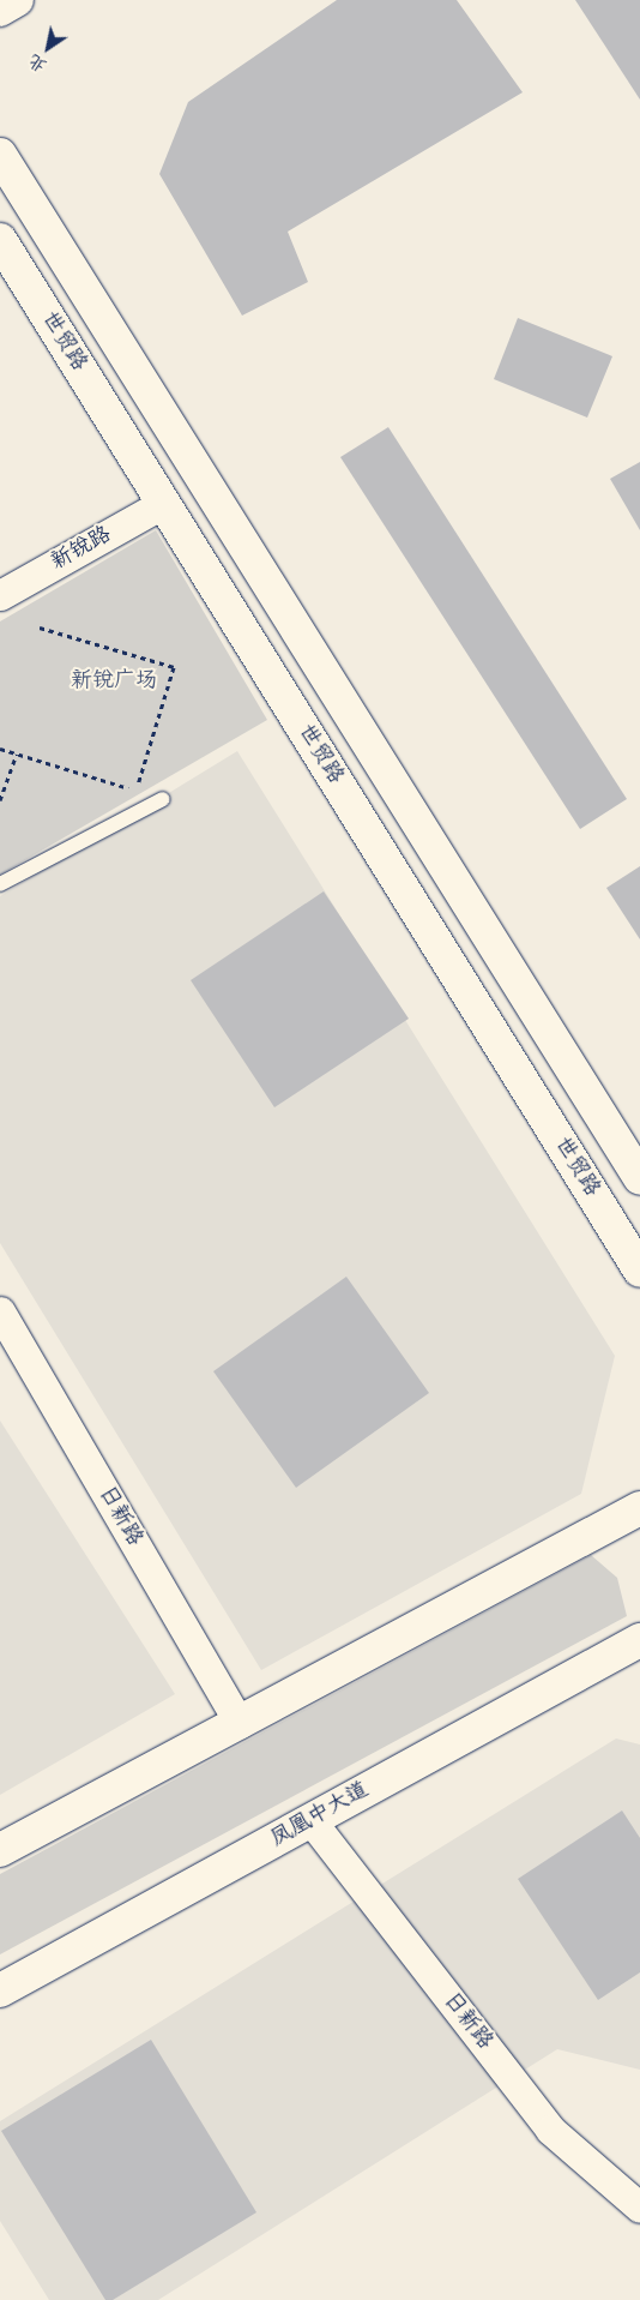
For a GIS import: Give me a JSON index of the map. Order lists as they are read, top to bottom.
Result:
{
  "streets": {
    "main road": ["世贸路", "凤凰中大道"],
    "street": ["新锐路", "日新路"]
  },
  "crossings": [
    ["世贸路", "新锐路"],
    ["日新路", "凤凰中大道"]
  ],
  "parks": ["新锐广场"],
  "north": "bottom left"
}
